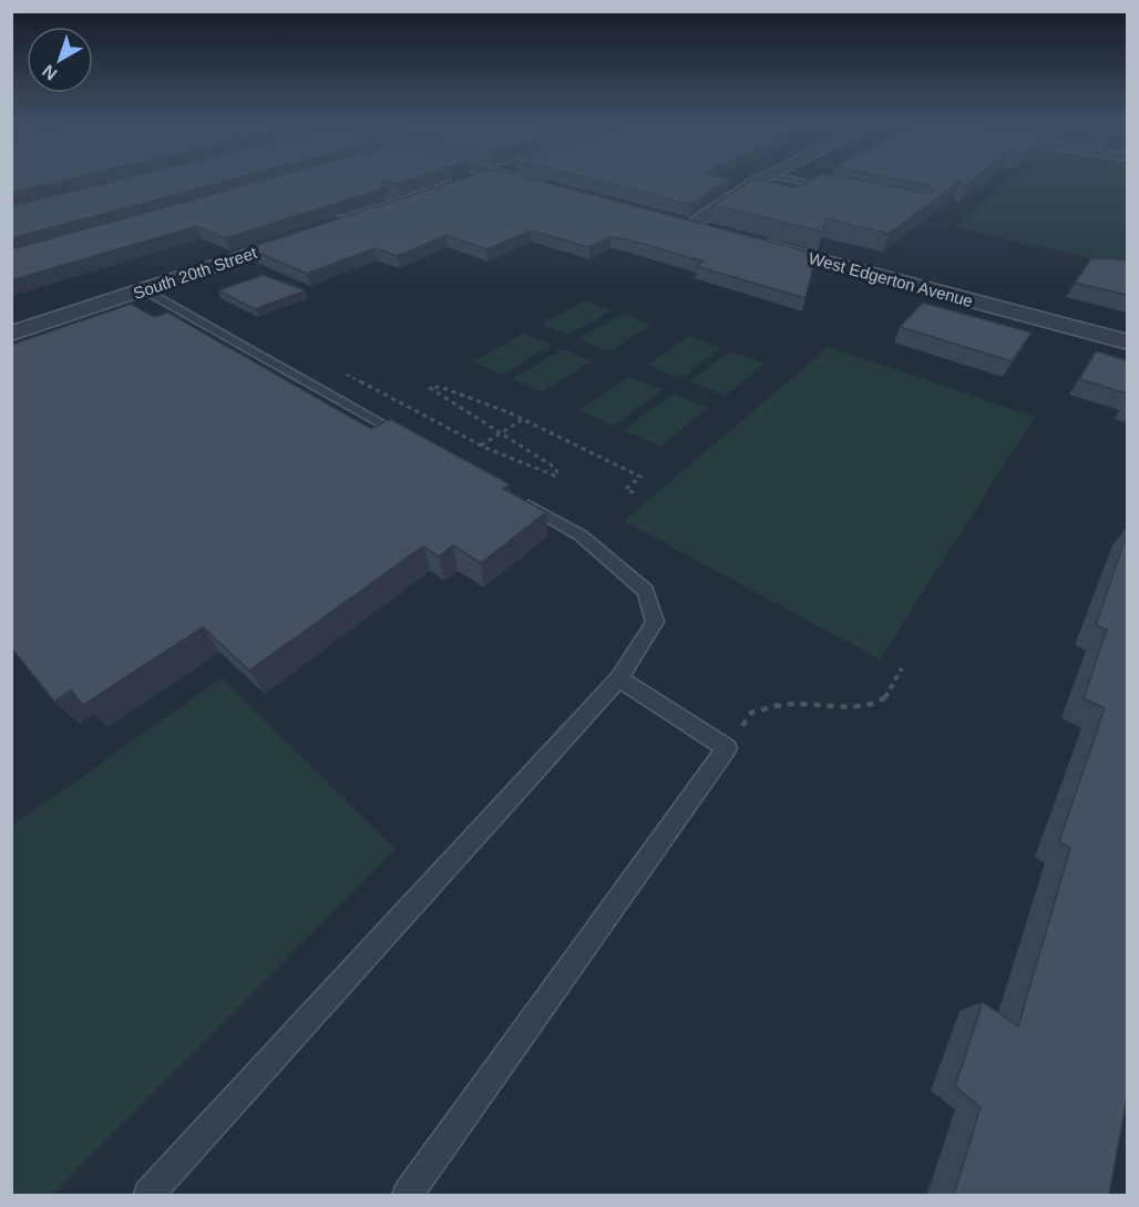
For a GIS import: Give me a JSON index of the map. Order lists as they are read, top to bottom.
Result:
{
  "streets": {
    "street": ["South 20th Street", "West Edgerton Avenue"]
  },
  "north": "bottom left"
}
